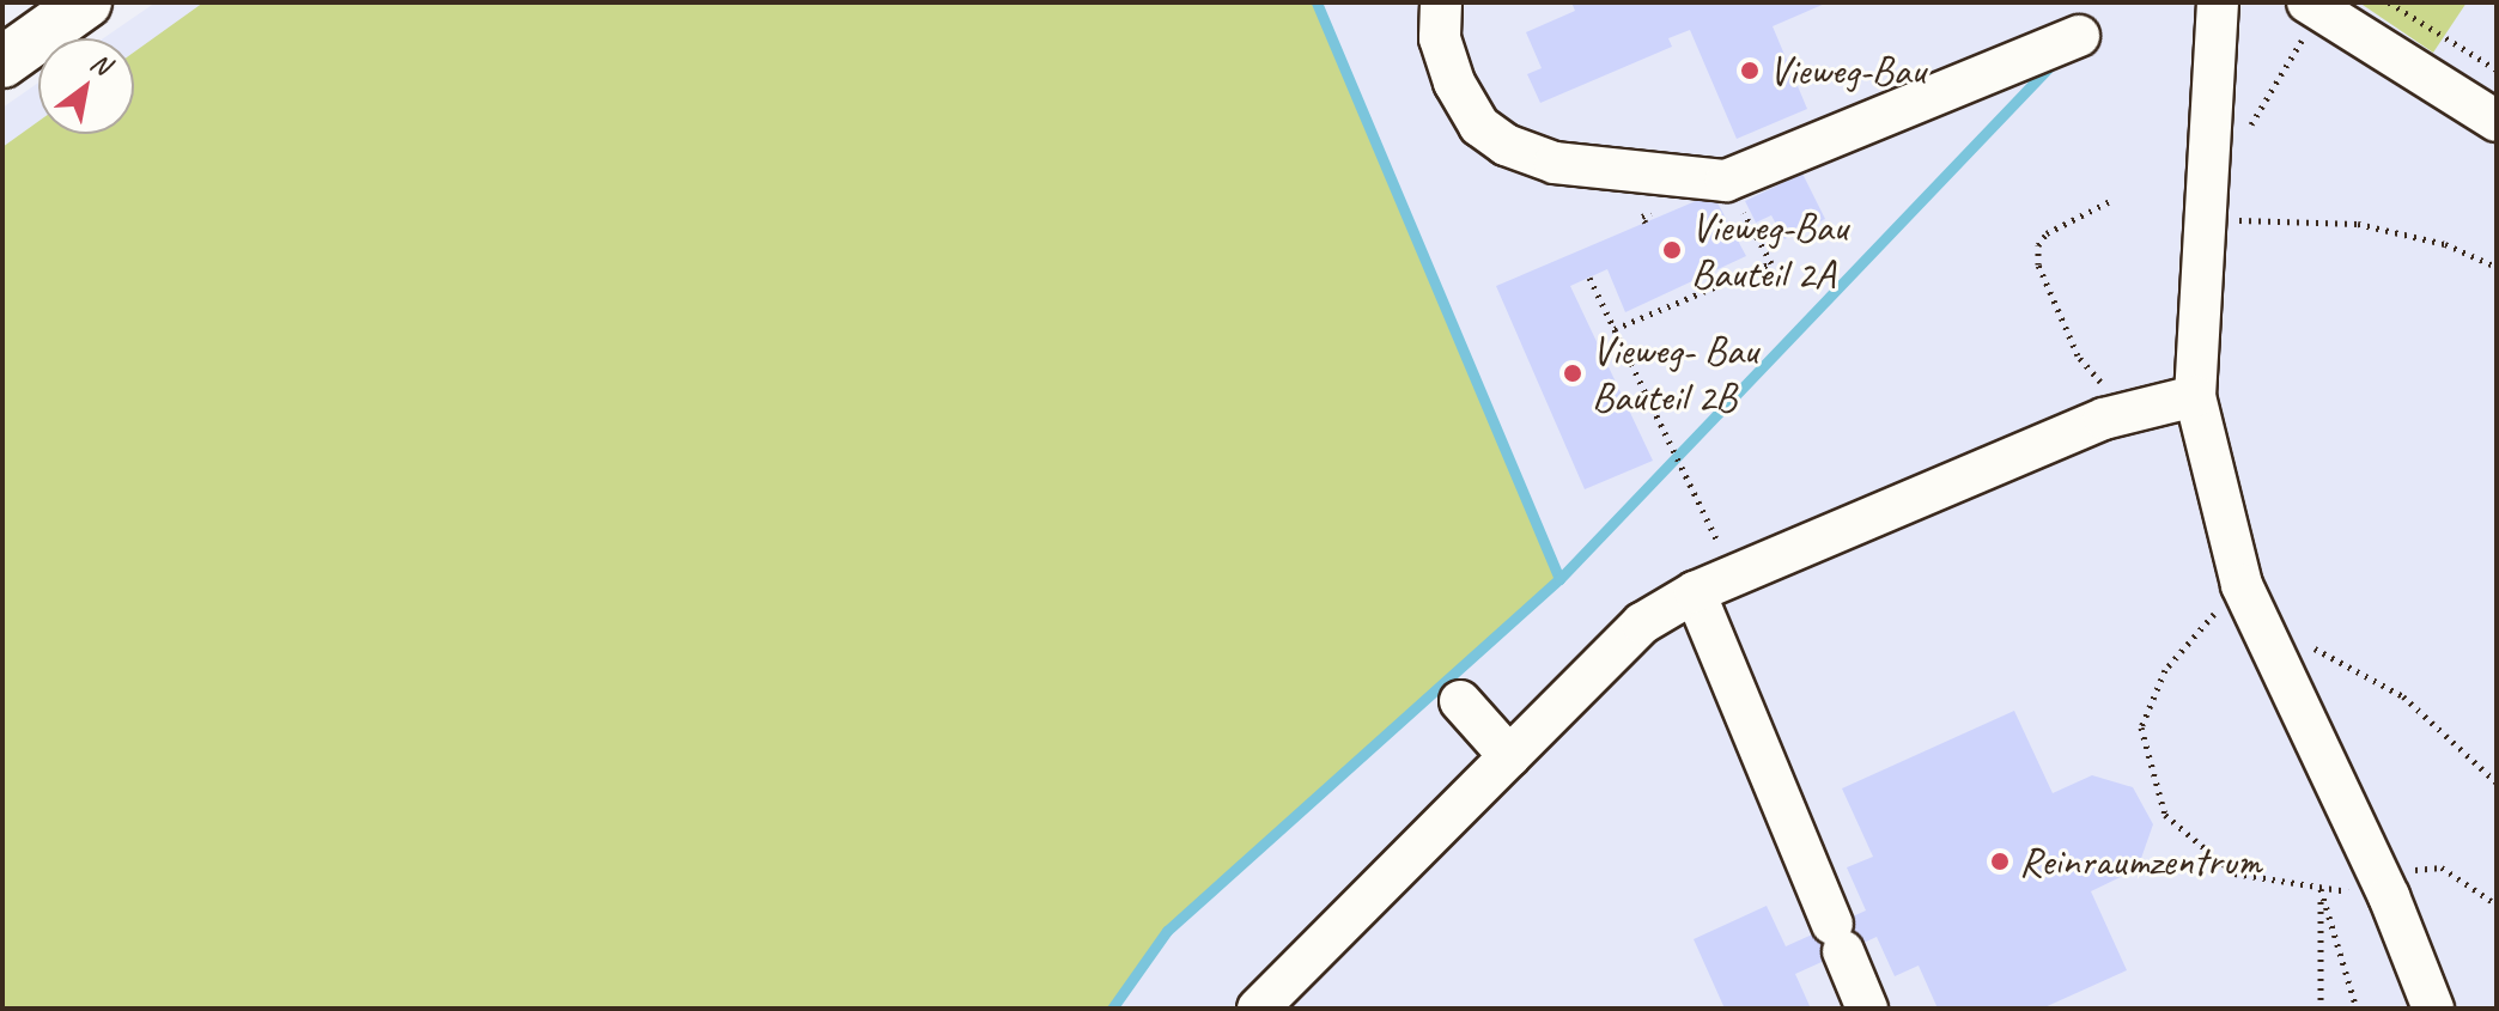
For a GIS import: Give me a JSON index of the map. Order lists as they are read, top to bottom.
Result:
{
  "places": [
    "Vieweg-Bau",
    "Vieweg-Bau Bauteil 2A",
    "Vieweg- Bau Bauteil 2B",
    "Reinraumzentrum"
  ],
  "north": "top right"
}
